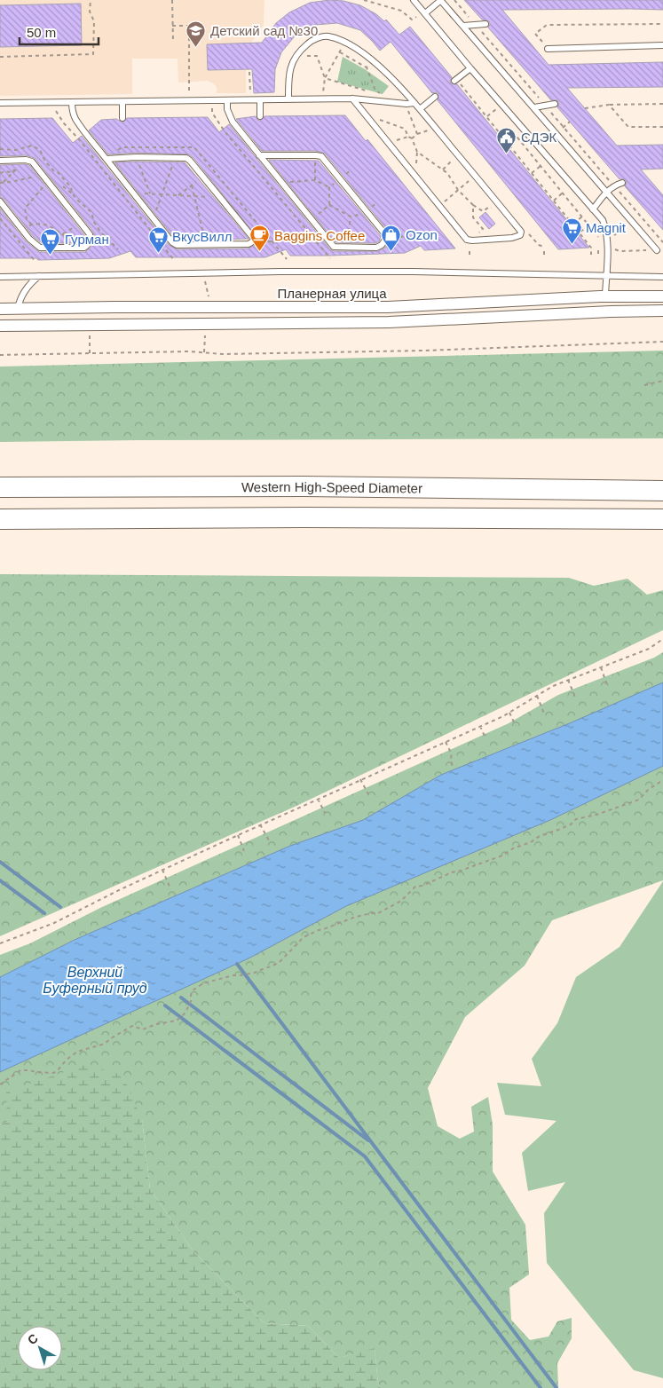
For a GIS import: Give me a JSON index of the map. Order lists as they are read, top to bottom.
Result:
{
  "streets": {
    "highway": ["Western High-Speed Diameter"],
    "street": ["Планерная улица"]
  },
  "water": ["Верхний Буферный пруд"],
  "places": {
    "school or university": ["Детский сад №30"],
    "public building": ["СДЭК"],
    "supermarket": ["Magnit", "ВкусВилл", "Гурман"],
    "shop": ["Ozon"],
    "cafe": ["Baggins Coffee"]
  },
  "scale_bar": "50 m",
  "north": "top left"
}
